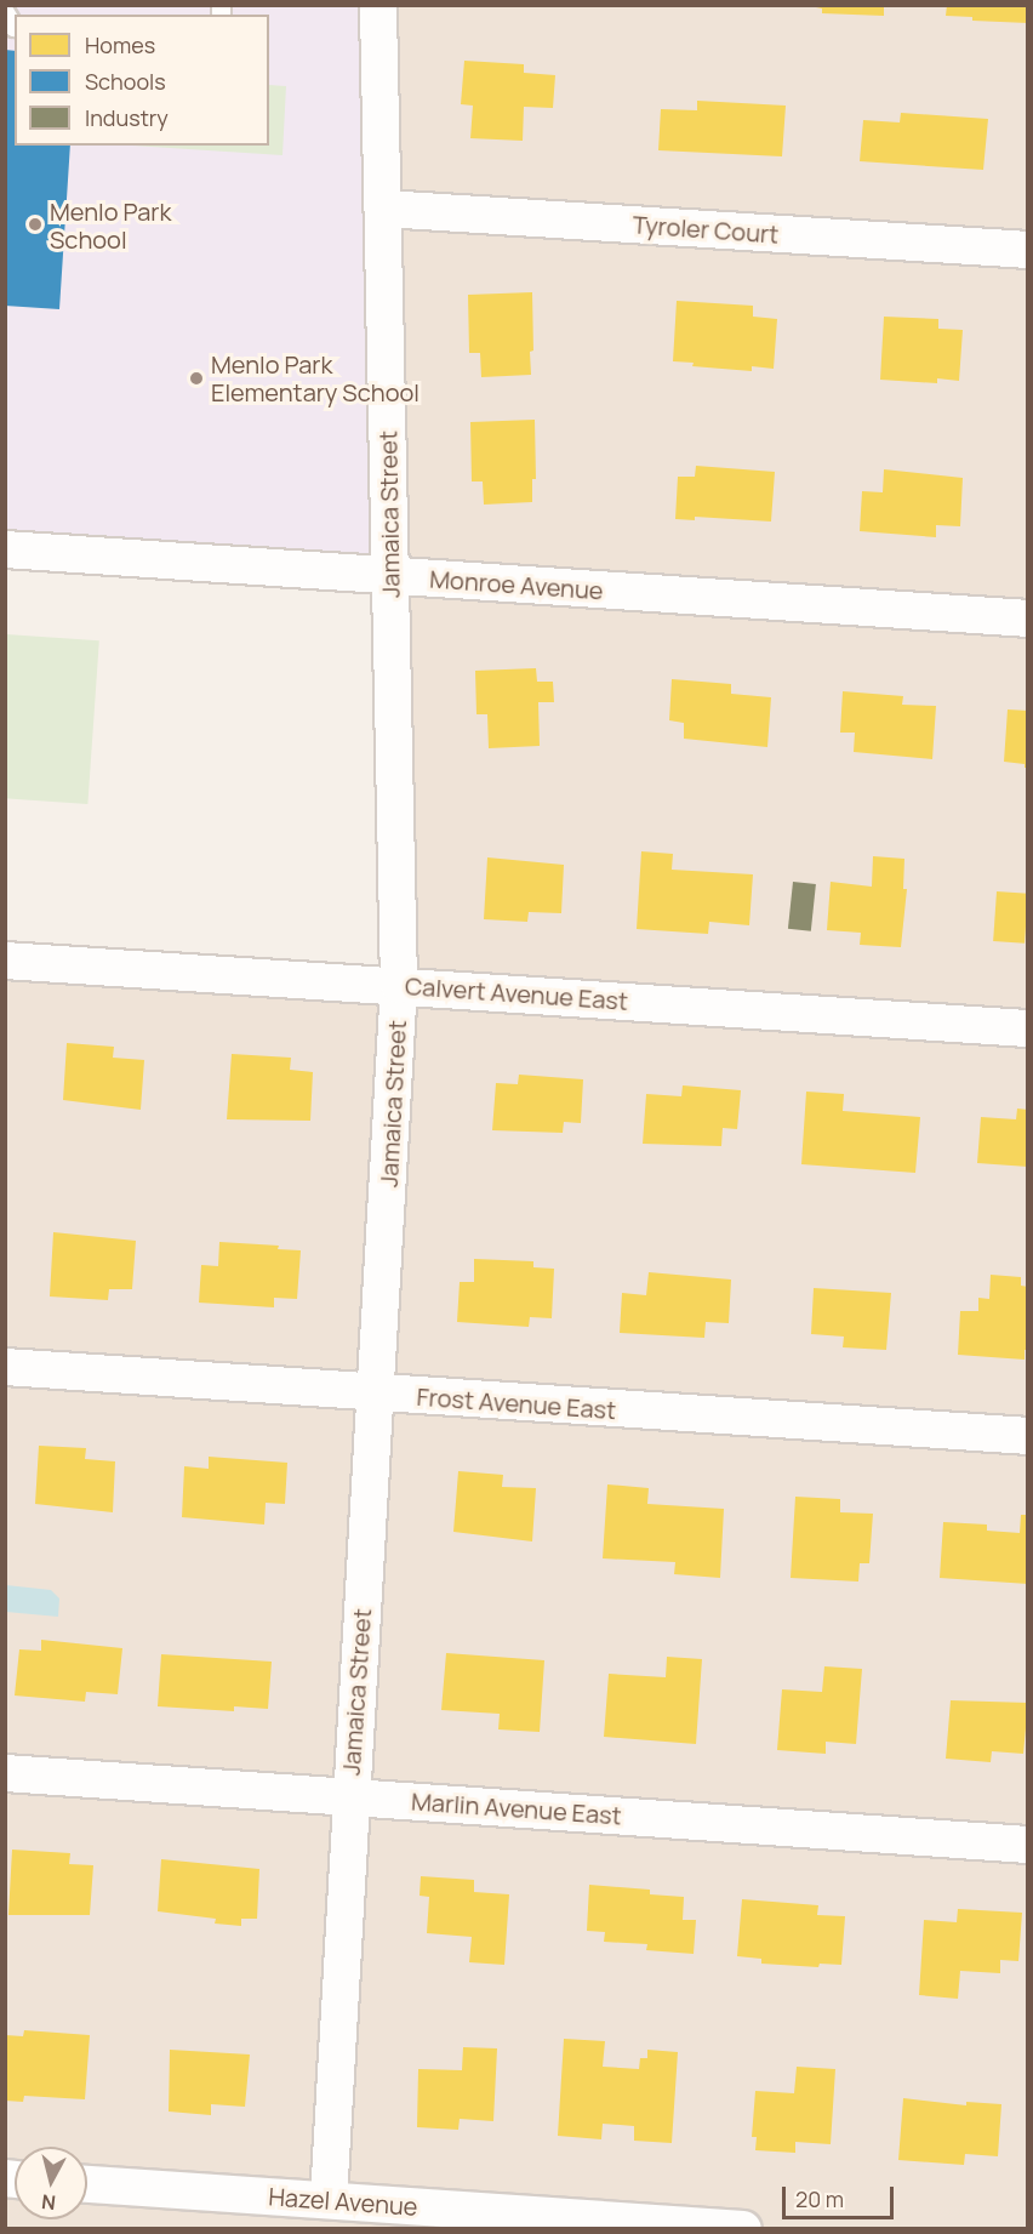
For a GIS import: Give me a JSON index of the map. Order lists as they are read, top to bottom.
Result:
{
  "streets": {
    "street": [
      "Tyroler Court",
      "Jamaica Street",
      "Monroe Avenue",
      "Calvert Avenue East",
      "Frost Avenue East",
      "Marlin Avenue East",
      "Hazel Avenue"
    ]
  },
  "crossings": [
    ["Tyroler Court", "Jamaica Street"],
    ["Jamaica Street", "Monroe Avenue"],
    ["Jamaica Street", "Calvert Avenue East"],
    ["Jamaica Street", "Frost Avenue East"],
    ["Jamaica Street", "Marlin Avenue East"],
    ["Jamaica Street", "Hazel Avenue"]
  ],
  "places": ["Menlo Park School", "Menlo Park Elementary School"],
  "legend": ["Homes", "Schools", "Industry"],
  "scale_bar": "20 m",
  "north": "bottom"
}
